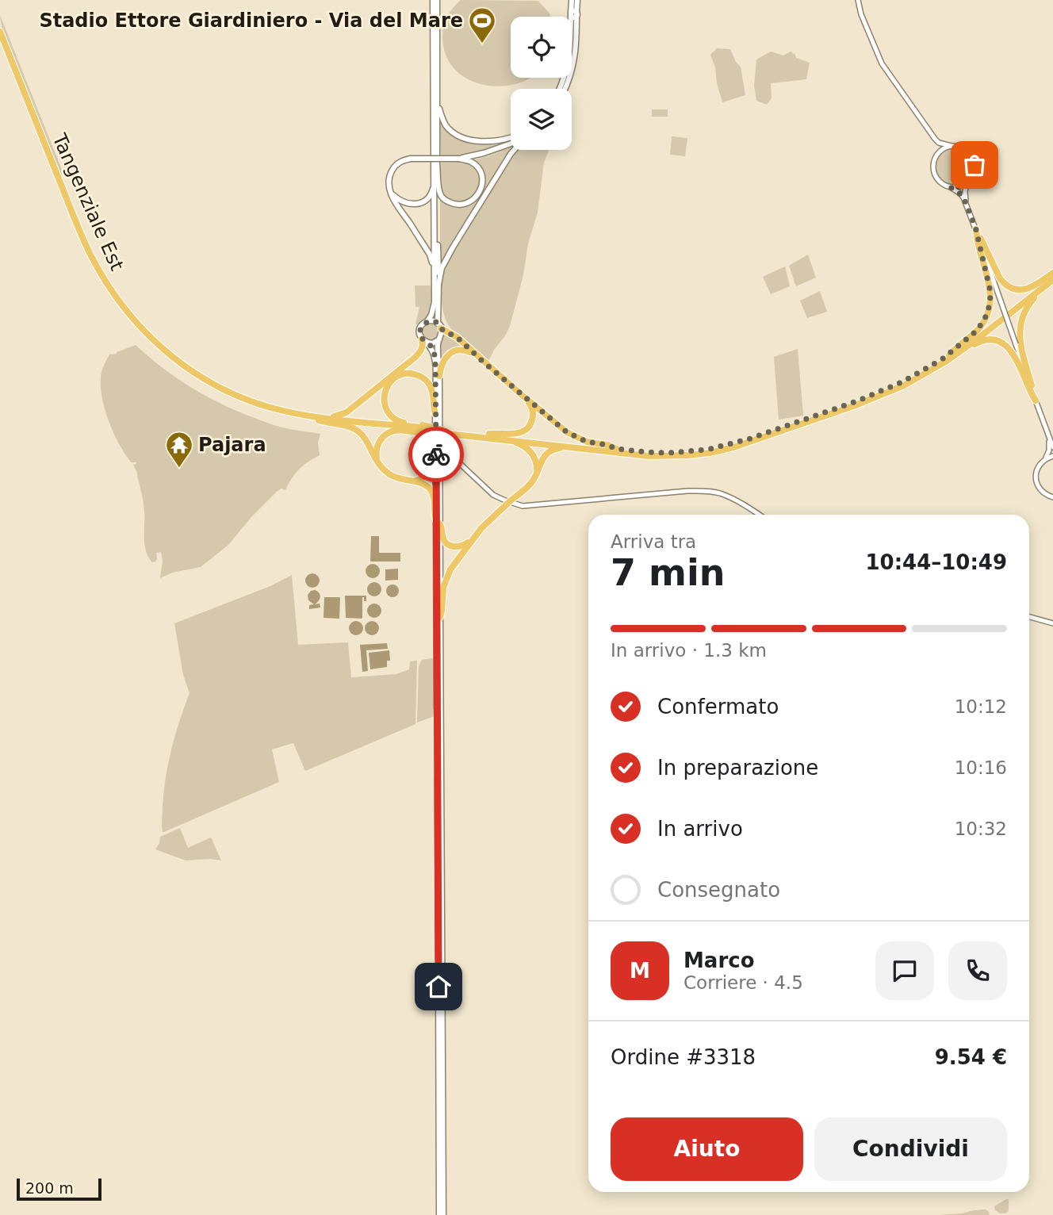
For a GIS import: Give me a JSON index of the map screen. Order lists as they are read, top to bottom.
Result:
{
  "streets": {
    "highway": ["Tangenziale Est"]
  },
  "places": {
    "sports": ["Stadio Ettore Giardiniero - Via del Mare"],
    "temple": ["Pajara"]
  },
  "scale_bar": "200 m",
  "page": {
    "heading": ["7 min", "Arriva tra", "10:44–10:49"],
    "panel": [
      "Marco",
      "Corriere · 4.5",
      "Ordine #3318",
      "9.54 €"
    ],
    "bar": "In arrivo · 1.3 km",
    "list": [
      ["Confermato", "10:12"],
      ["In preparazione", "10:16"],
      ["In arrivo", "10:32"],
      "Consegnato"
    ],
    "round": "M",
    "buttons": ["Aiuto", "Condividi"],
    "scale": "200 m"
  }
}
